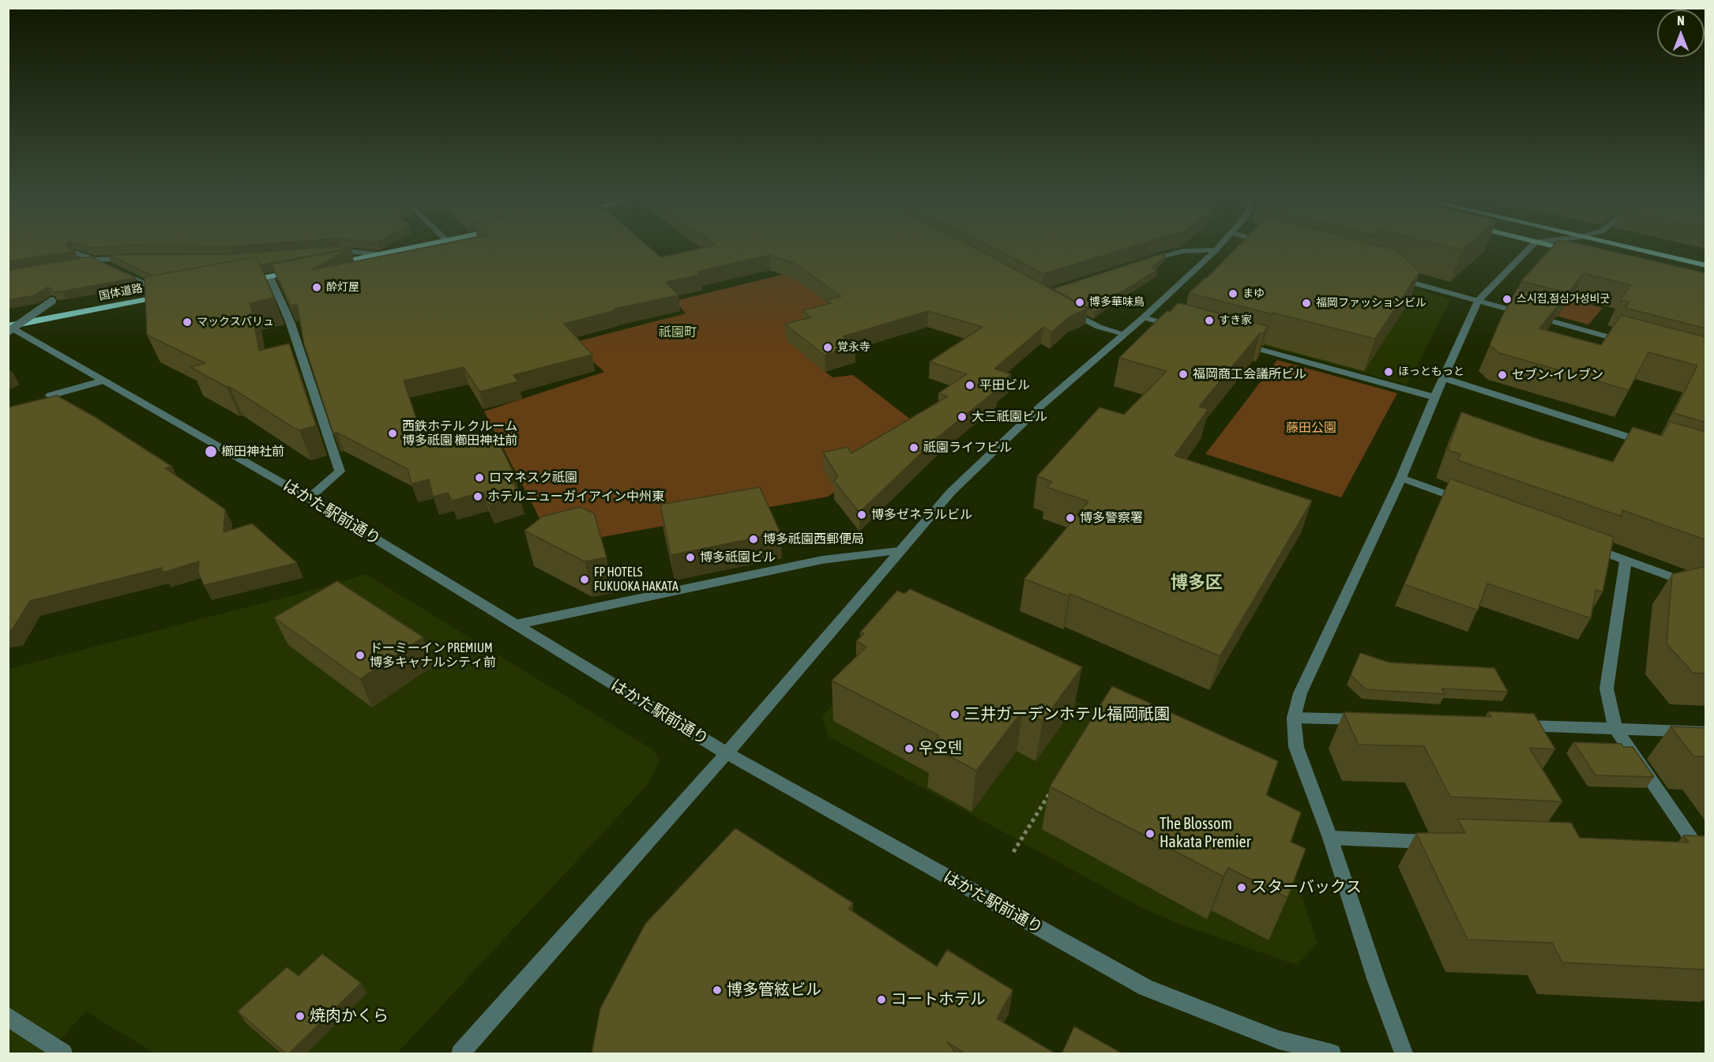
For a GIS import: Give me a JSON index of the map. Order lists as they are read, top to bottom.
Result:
{
  "streets": {
    "highway": ["国体道路"],
    "street": ["はかた駅前通り"]
  },
  "crossings": [
    ["国体道路", "はかた駅前通り"]
  ],
  "districts": ["祇園町", "博多区"],
  "parks": ["藤田公園"],
  "places": [
    "酔灯屋",
    "まゆ",
    "스시집,점심가성비굿",
    "博多華味鳥",
    "福岡ファッションビル",
    "すき家",
    "マックスバリュ",
    "覚永寺",
    "ほっともっと",
    "福岡商工会議所ビル",
    "セブン-イレブン",
    "平田ビル",
    "大三祇園ビル",
    "西鉄ホテル クルーム 博多祇園 櫛田神社前",
    "祇園ライフビル",
    "櫛田神社前",
    "ロマネスク祇園",
    "ホテルニューガイアイン中州東",
    "博多ゼネラルビル",
    "博多警察署",
    "博多祇園西郵便局",
    "博多祇園ビル",
    "FP HOTELS FUKUOKA HAKATA",
    "ドーミーイン PREMIUM 博多キャナルシティ前",
    "三井ガーデンホテル福岡祇園",
    "우오덴",
    "The Blossom Hakata Premier",
    "スターバックス",
    "博多管絃ビル",
    "コートホテル",
    "焼肉かくら"
  ],
  "north": "top"
}
